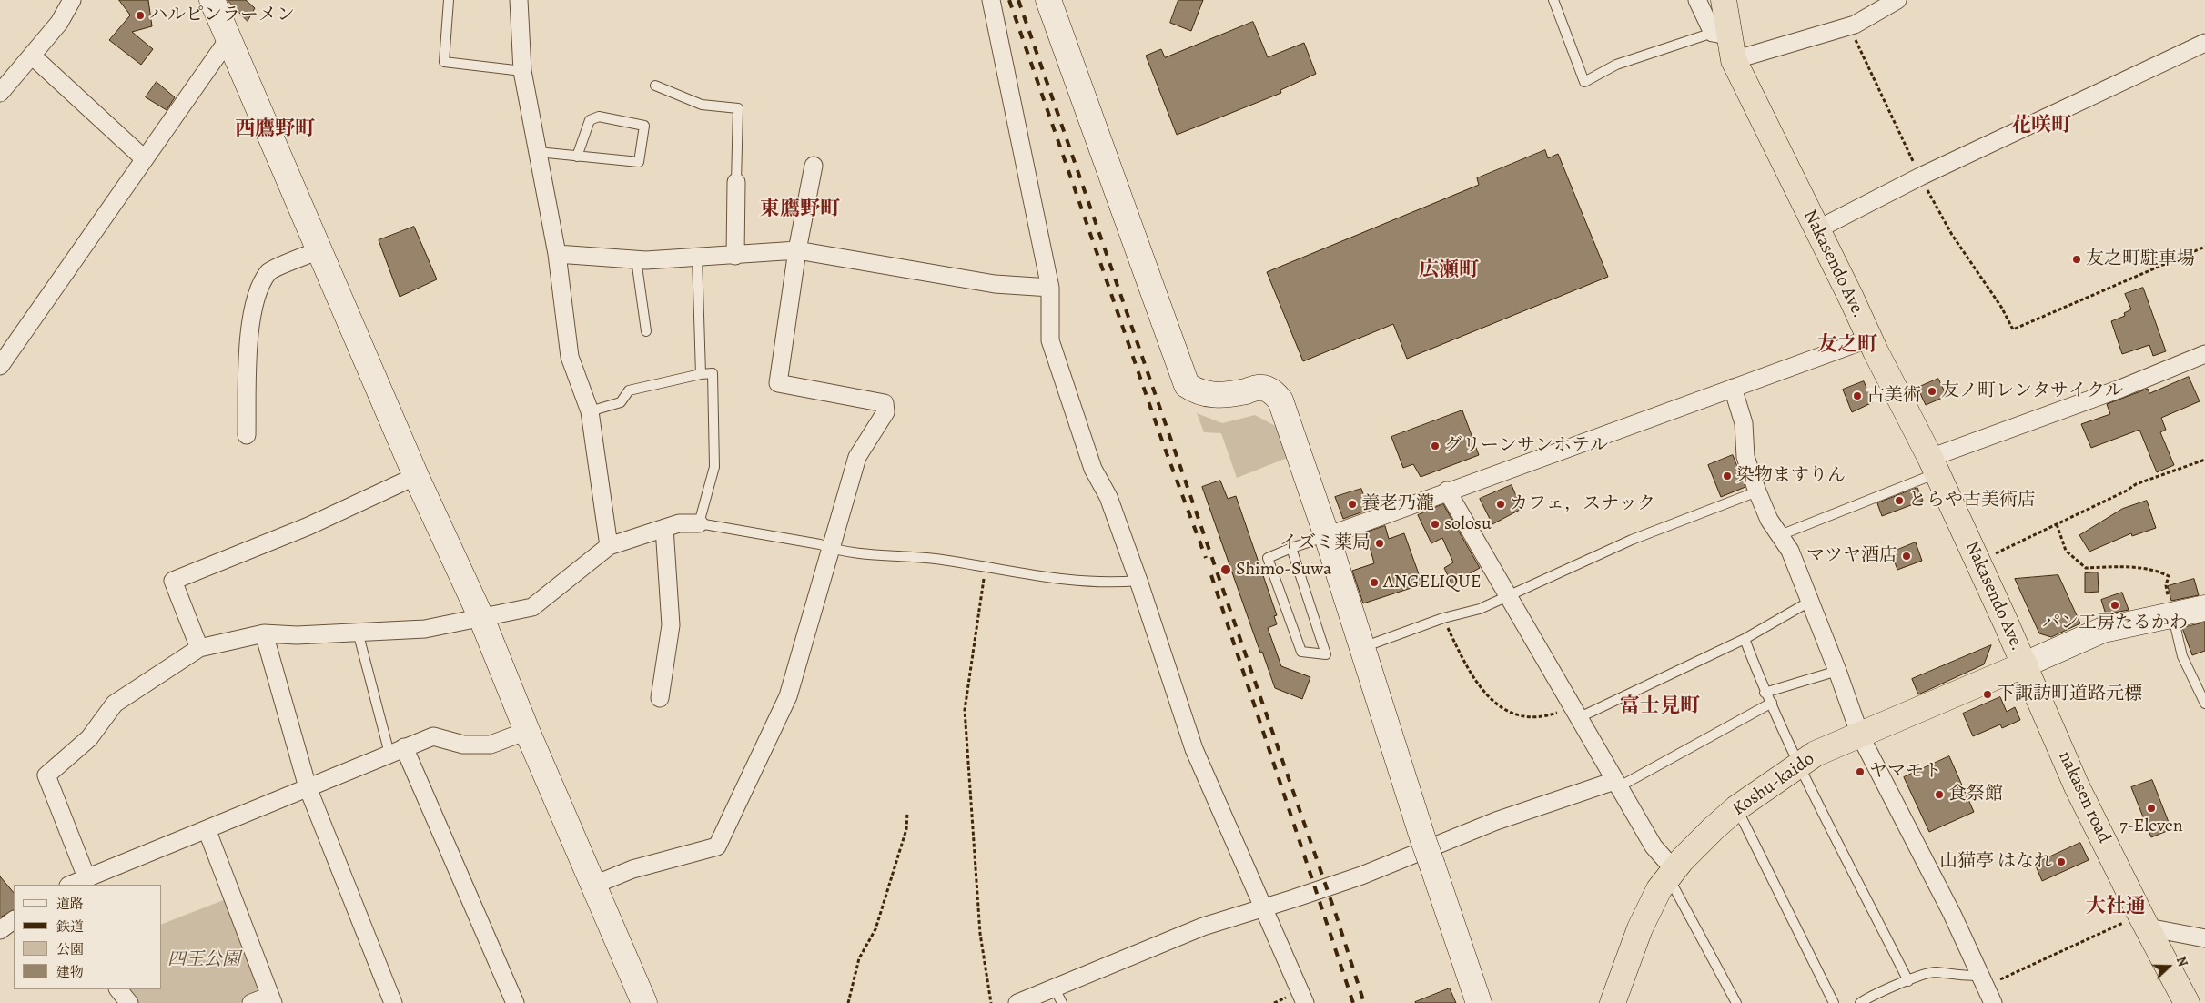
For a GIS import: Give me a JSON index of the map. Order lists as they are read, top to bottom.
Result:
{
  "streets": {
    "highway": ["Nakasendo Ave.", "Koshu-kaido", "nakasen road"]
  },
  "crossings": [
    ["Nakasendo Ave.", "Koshu-kaido"],
    ["Nakasendo Ave.", "nakasen road"],
    ["Koshu-kaido", "nakasen road"]
  ],
  "districts": [
    "花咲町",
    "西鷹野町",
    "東鷹野町",
    "広瀬町",
    "友之町",
    "富士見町",
    "大社通"
  ],
  "parks": ["四王公園"],
  "places": [
    "ハルピンラーメン",
    "友之町駐車場",
    "友ノ町レンタサイクル",
    "古美術",
    "グリーンサンホテル",
    "染物ますりん",
    "とらや古美術店",
    "養老乃瀧",
    "カフェ，スナック",
    "solosu",
    "イズミ薬局",
    "マツヤ酒店",
    "Shimo-Suwa",
    "ANGELIQUE",
    "パン工房たるかわ",
    "下諏訪町道路元標",
    "ヤマモト",
    "食祭館",
    "7-Eleven",
    "山猫亭 はなれ"
  ],
  "legend": [
    "道路",
    "鉄道",
    "公園",
    "建物"
  ],
  "north": "right"
}
